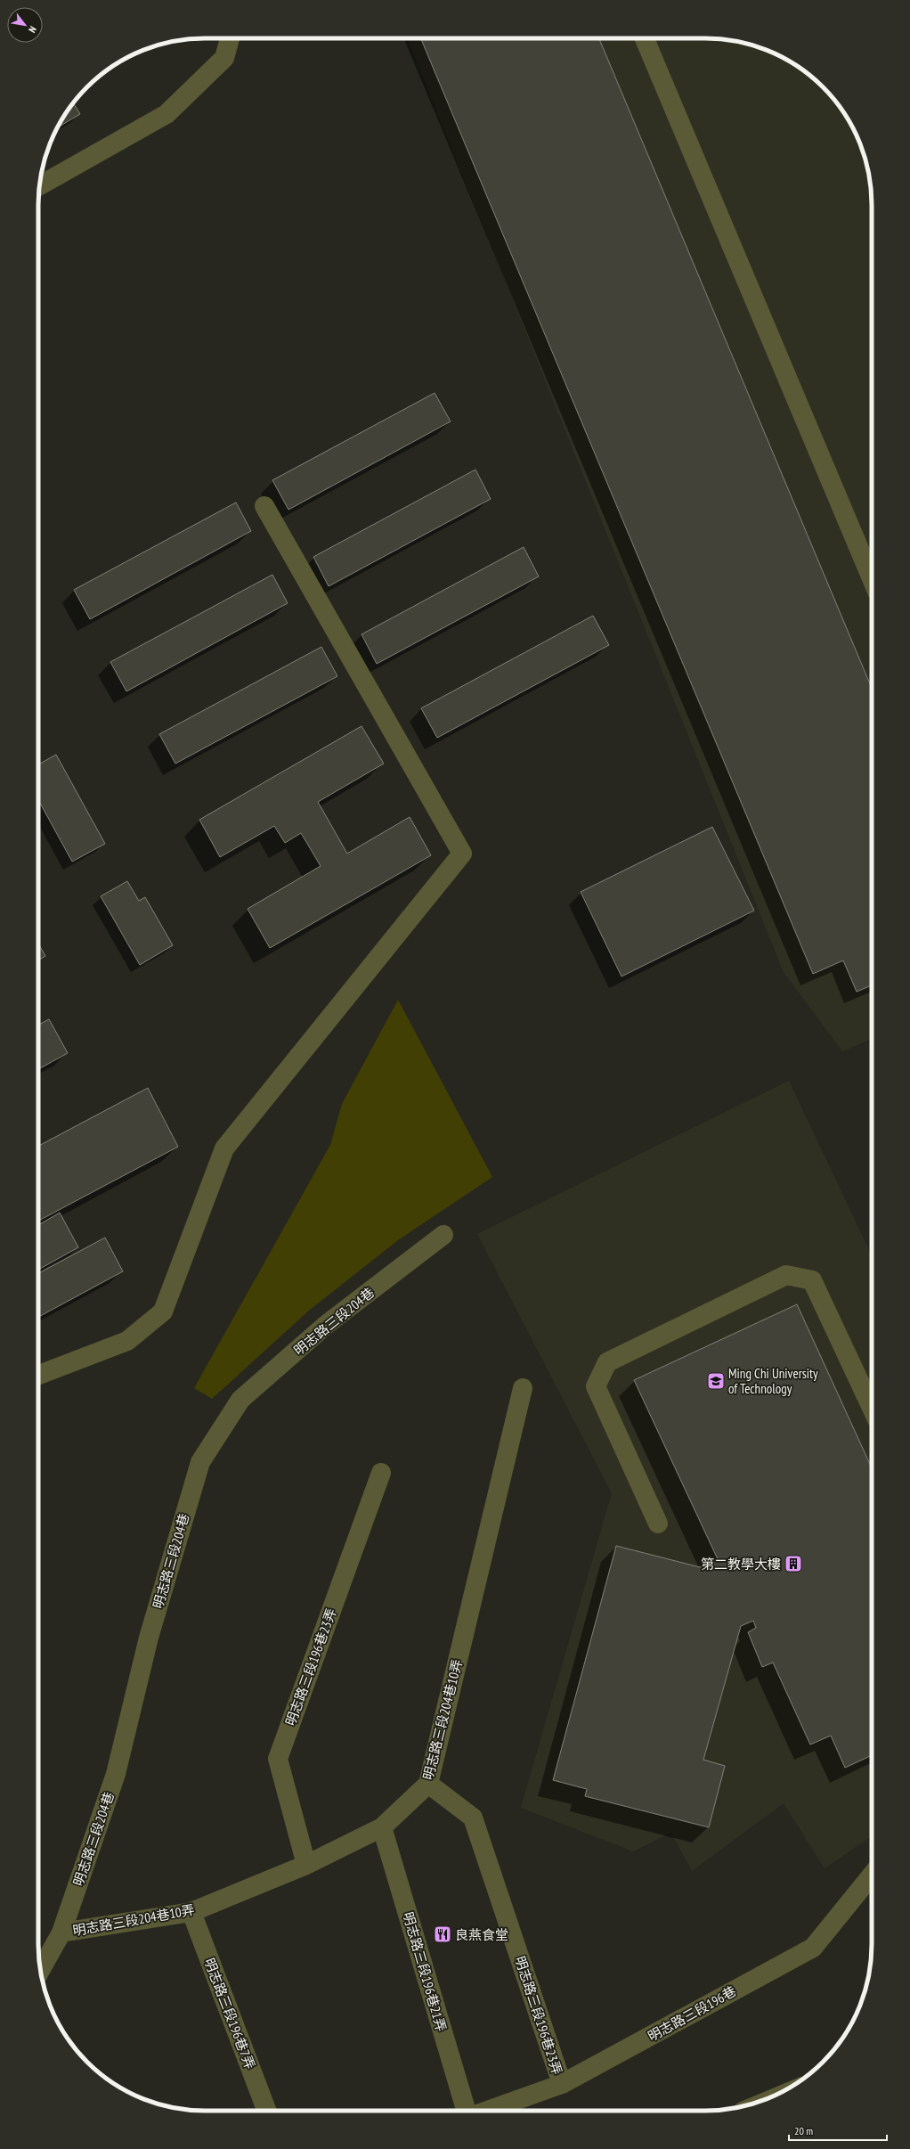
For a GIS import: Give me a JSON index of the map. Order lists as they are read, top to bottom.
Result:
{
  "streets": {
    "lane": [
      "明志路三段204巷",
      "明志路三段196巷23弄",
      "明志路三段204巷10弄",
      "明志路三段196巷21弄",
      "明志路三段196巷7弄",
      "明志路三段196巷"
    ]
  },
  "crossings": [
    ["明志路三段204巷", "明志路三段204巷10弄"],
    ["明志路三段196巷23弄", "明志路三段204巷10弄"],
    ["明志路三段196巷23弄", "明志路三段196巷"],
    ["明志路三段204巷10弄", "明志路三段196巷21弄"],
    ["明志路三段204巷10弄", "明志路三段196巷7弄"]
  ],
  "places": {
    "school or university": ["Ming Chi University of Technology"],
    "building": ["第二教學大樓"],
    "restaurant": ["良燕食堂"]
  },
  "scale_bar": "20 m",
  "north": "bottom right"
}
